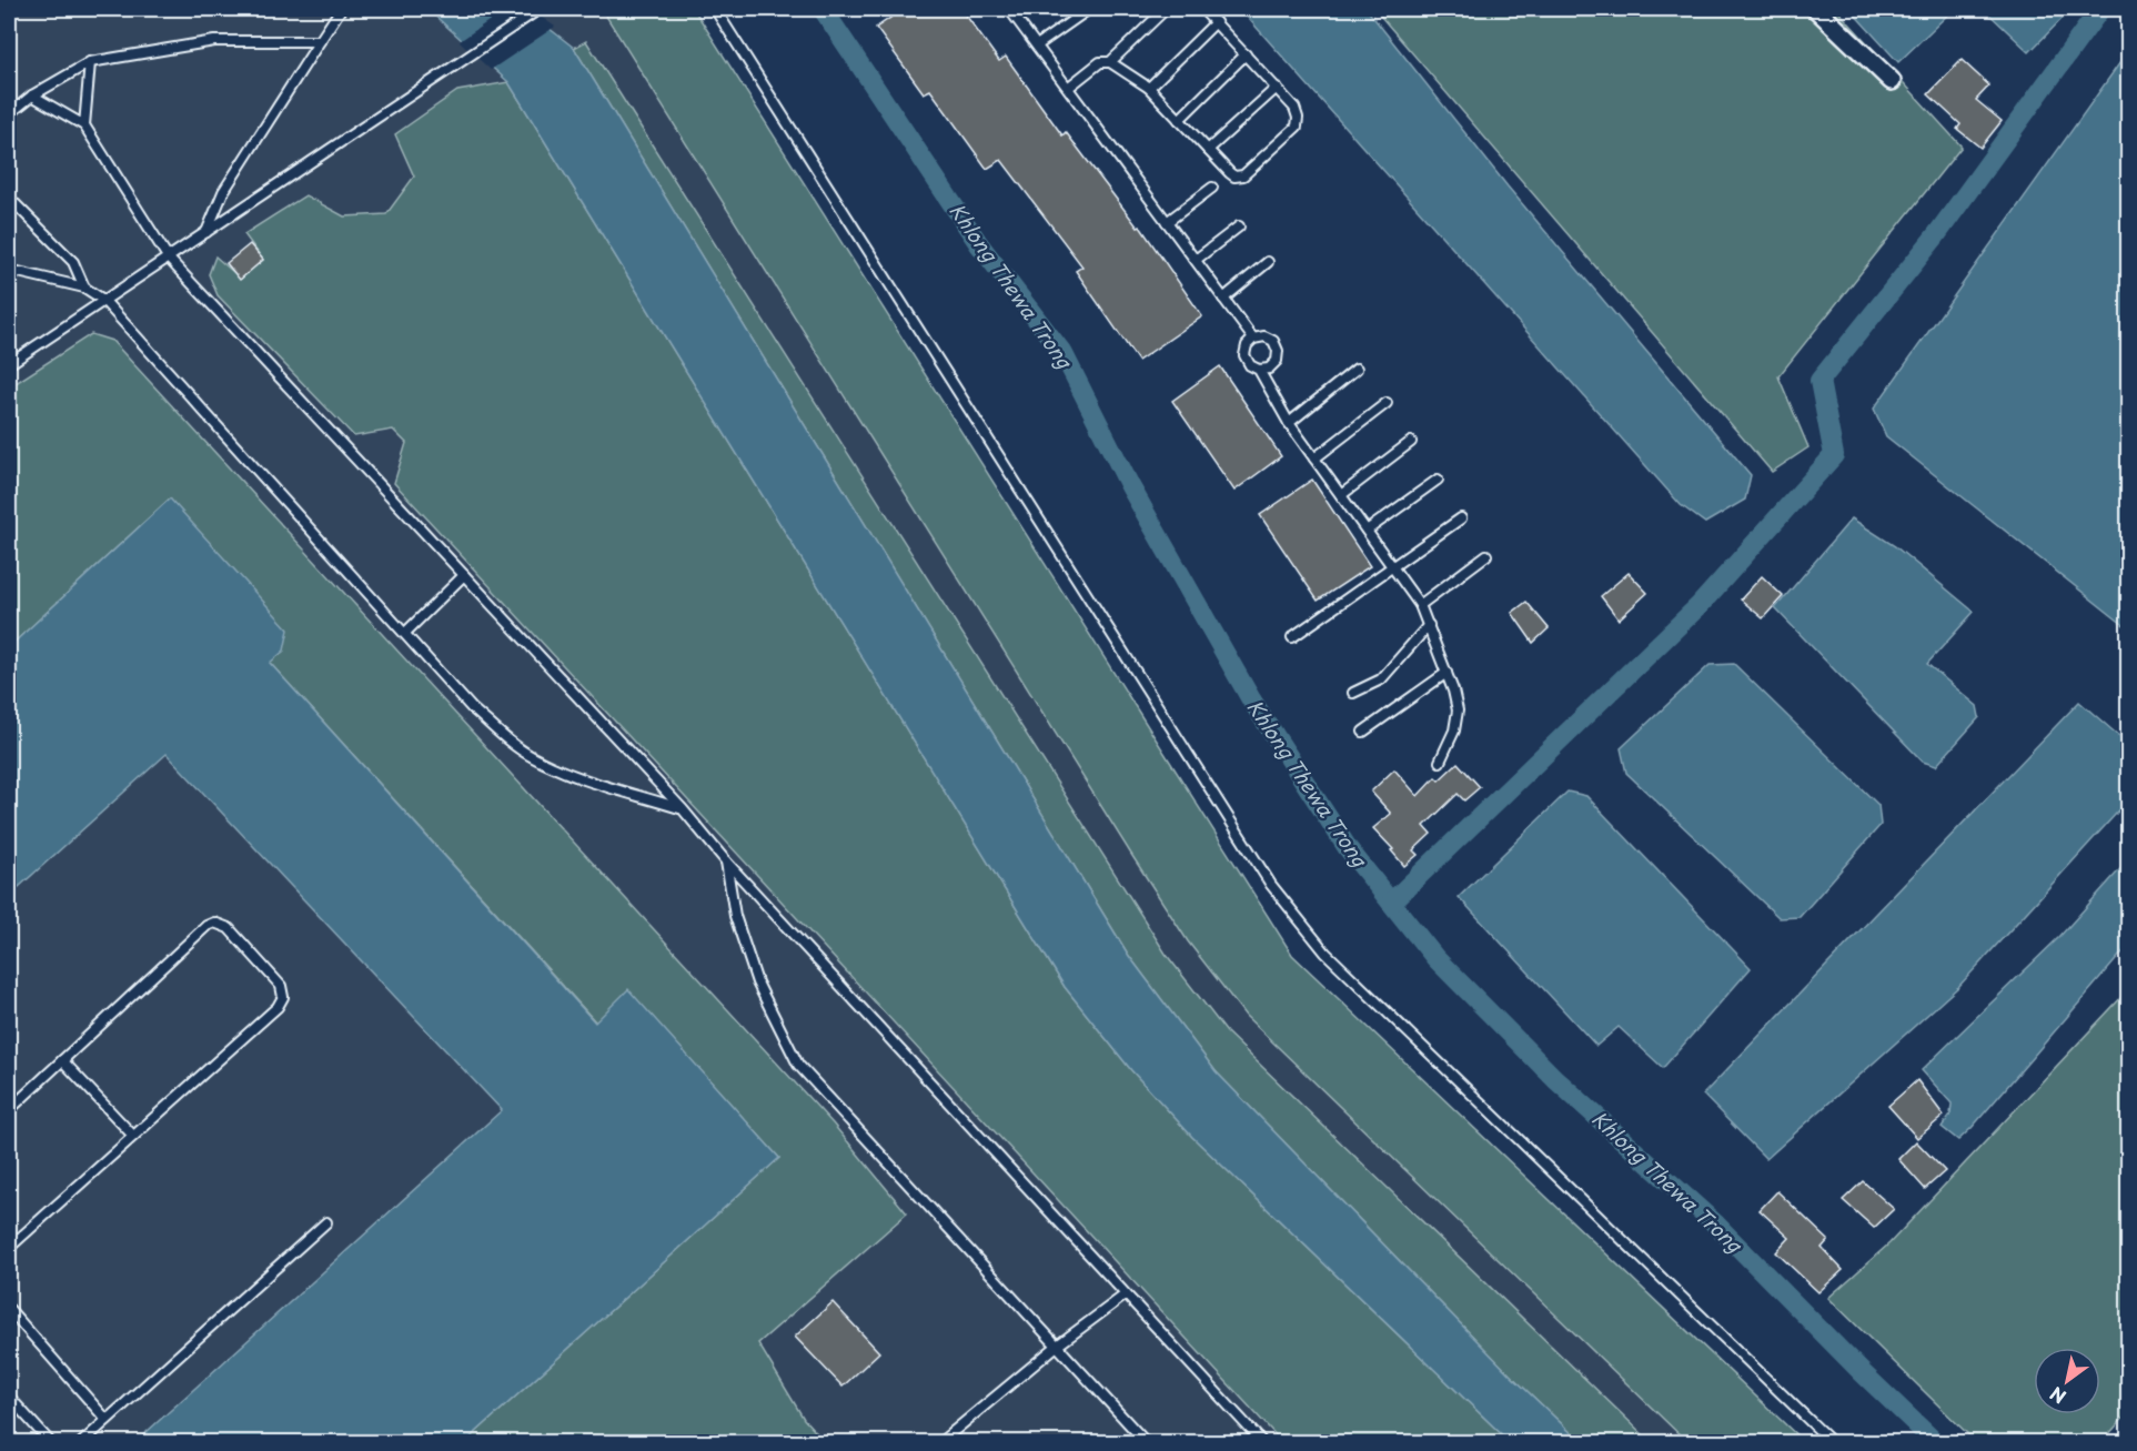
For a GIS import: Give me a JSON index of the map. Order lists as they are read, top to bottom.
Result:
{
  "water": ["Khlong Thewa Trong"],
  "north": "bottom left"
}
